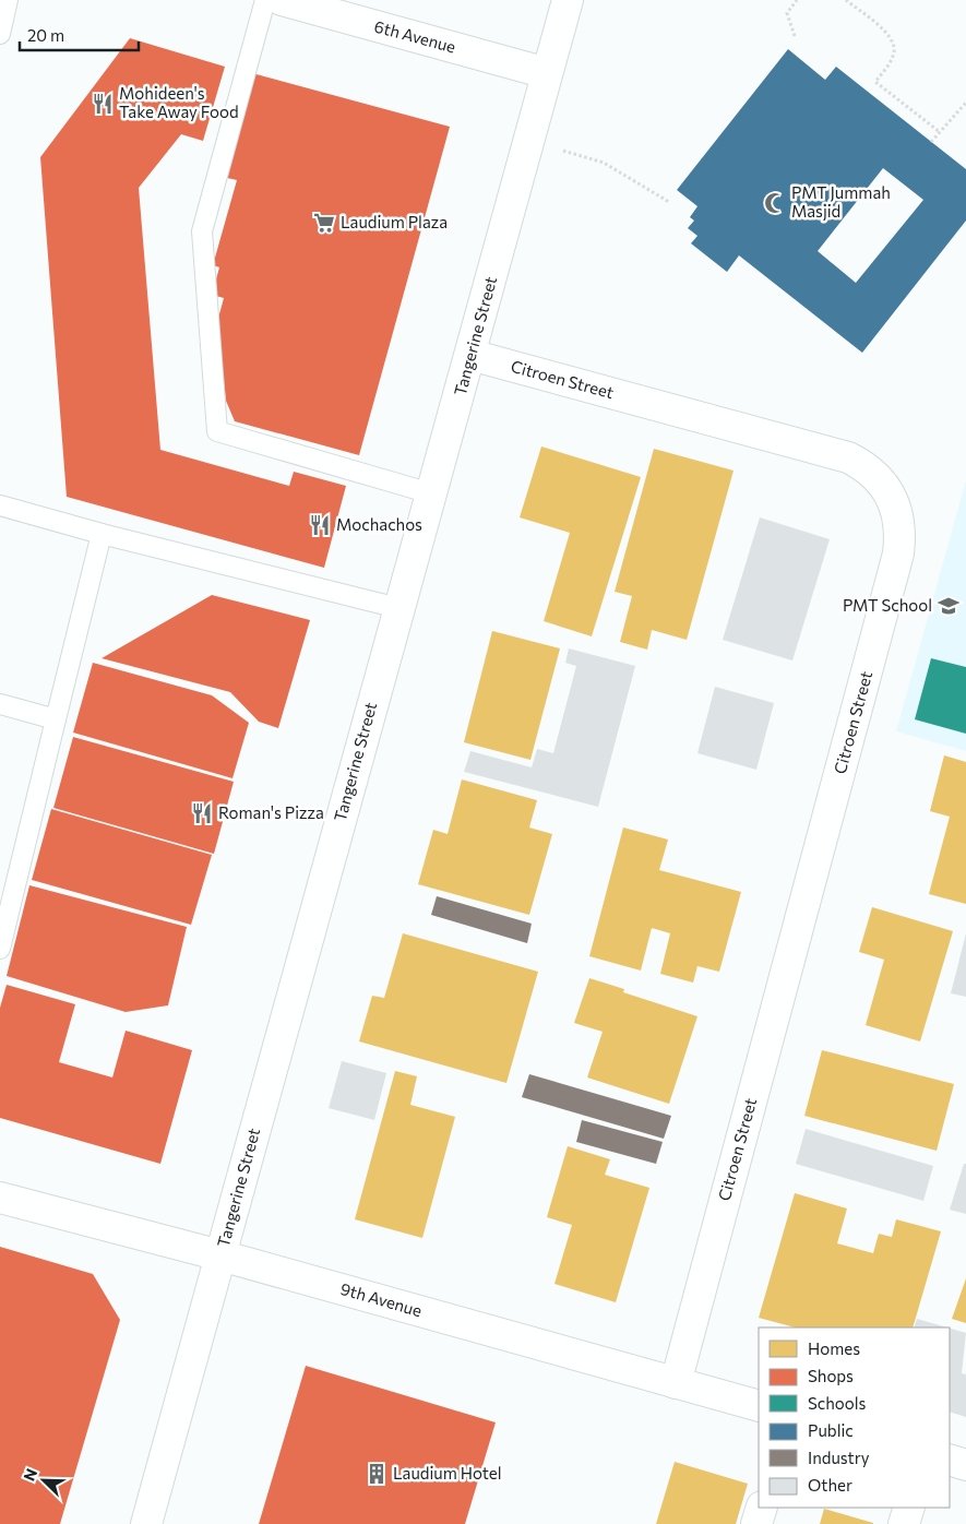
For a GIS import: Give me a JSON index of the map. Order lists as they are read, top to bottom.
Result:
{
  "streets": {
    "street": [
      "6th Avenue",
      "Tangerine Street",
      "Citroen Street",
      "9th Avenue"
    ]
  },
  "crossings": [
    ["6th Avenue", "Tangerine Street"],
    ["Tangerine Street", "Citroen Street"],
    ["Tangerine Street", "9th Avenue"],
    ["Citroen Street", "9th Avenue"]
  ],
  "places": {
    "restaurant": ["Mohideen's Take Away Food", "Mochachos", "Roman's Pizza"],
    "mosque": ["PMT Jummah Masjid"],
    "supermarket": ["Laudium Plaza"],
    "school or university": ["PMT School"],
    "building": ["Laudium Hotel"]
  },
  "legend": [
    "Homes",
    "Shops",
    "Schools",
    "Public",
    "Industry",
    "Other"
  ],
  "scale_bar": "20 m",
  "north": "top left"
}
